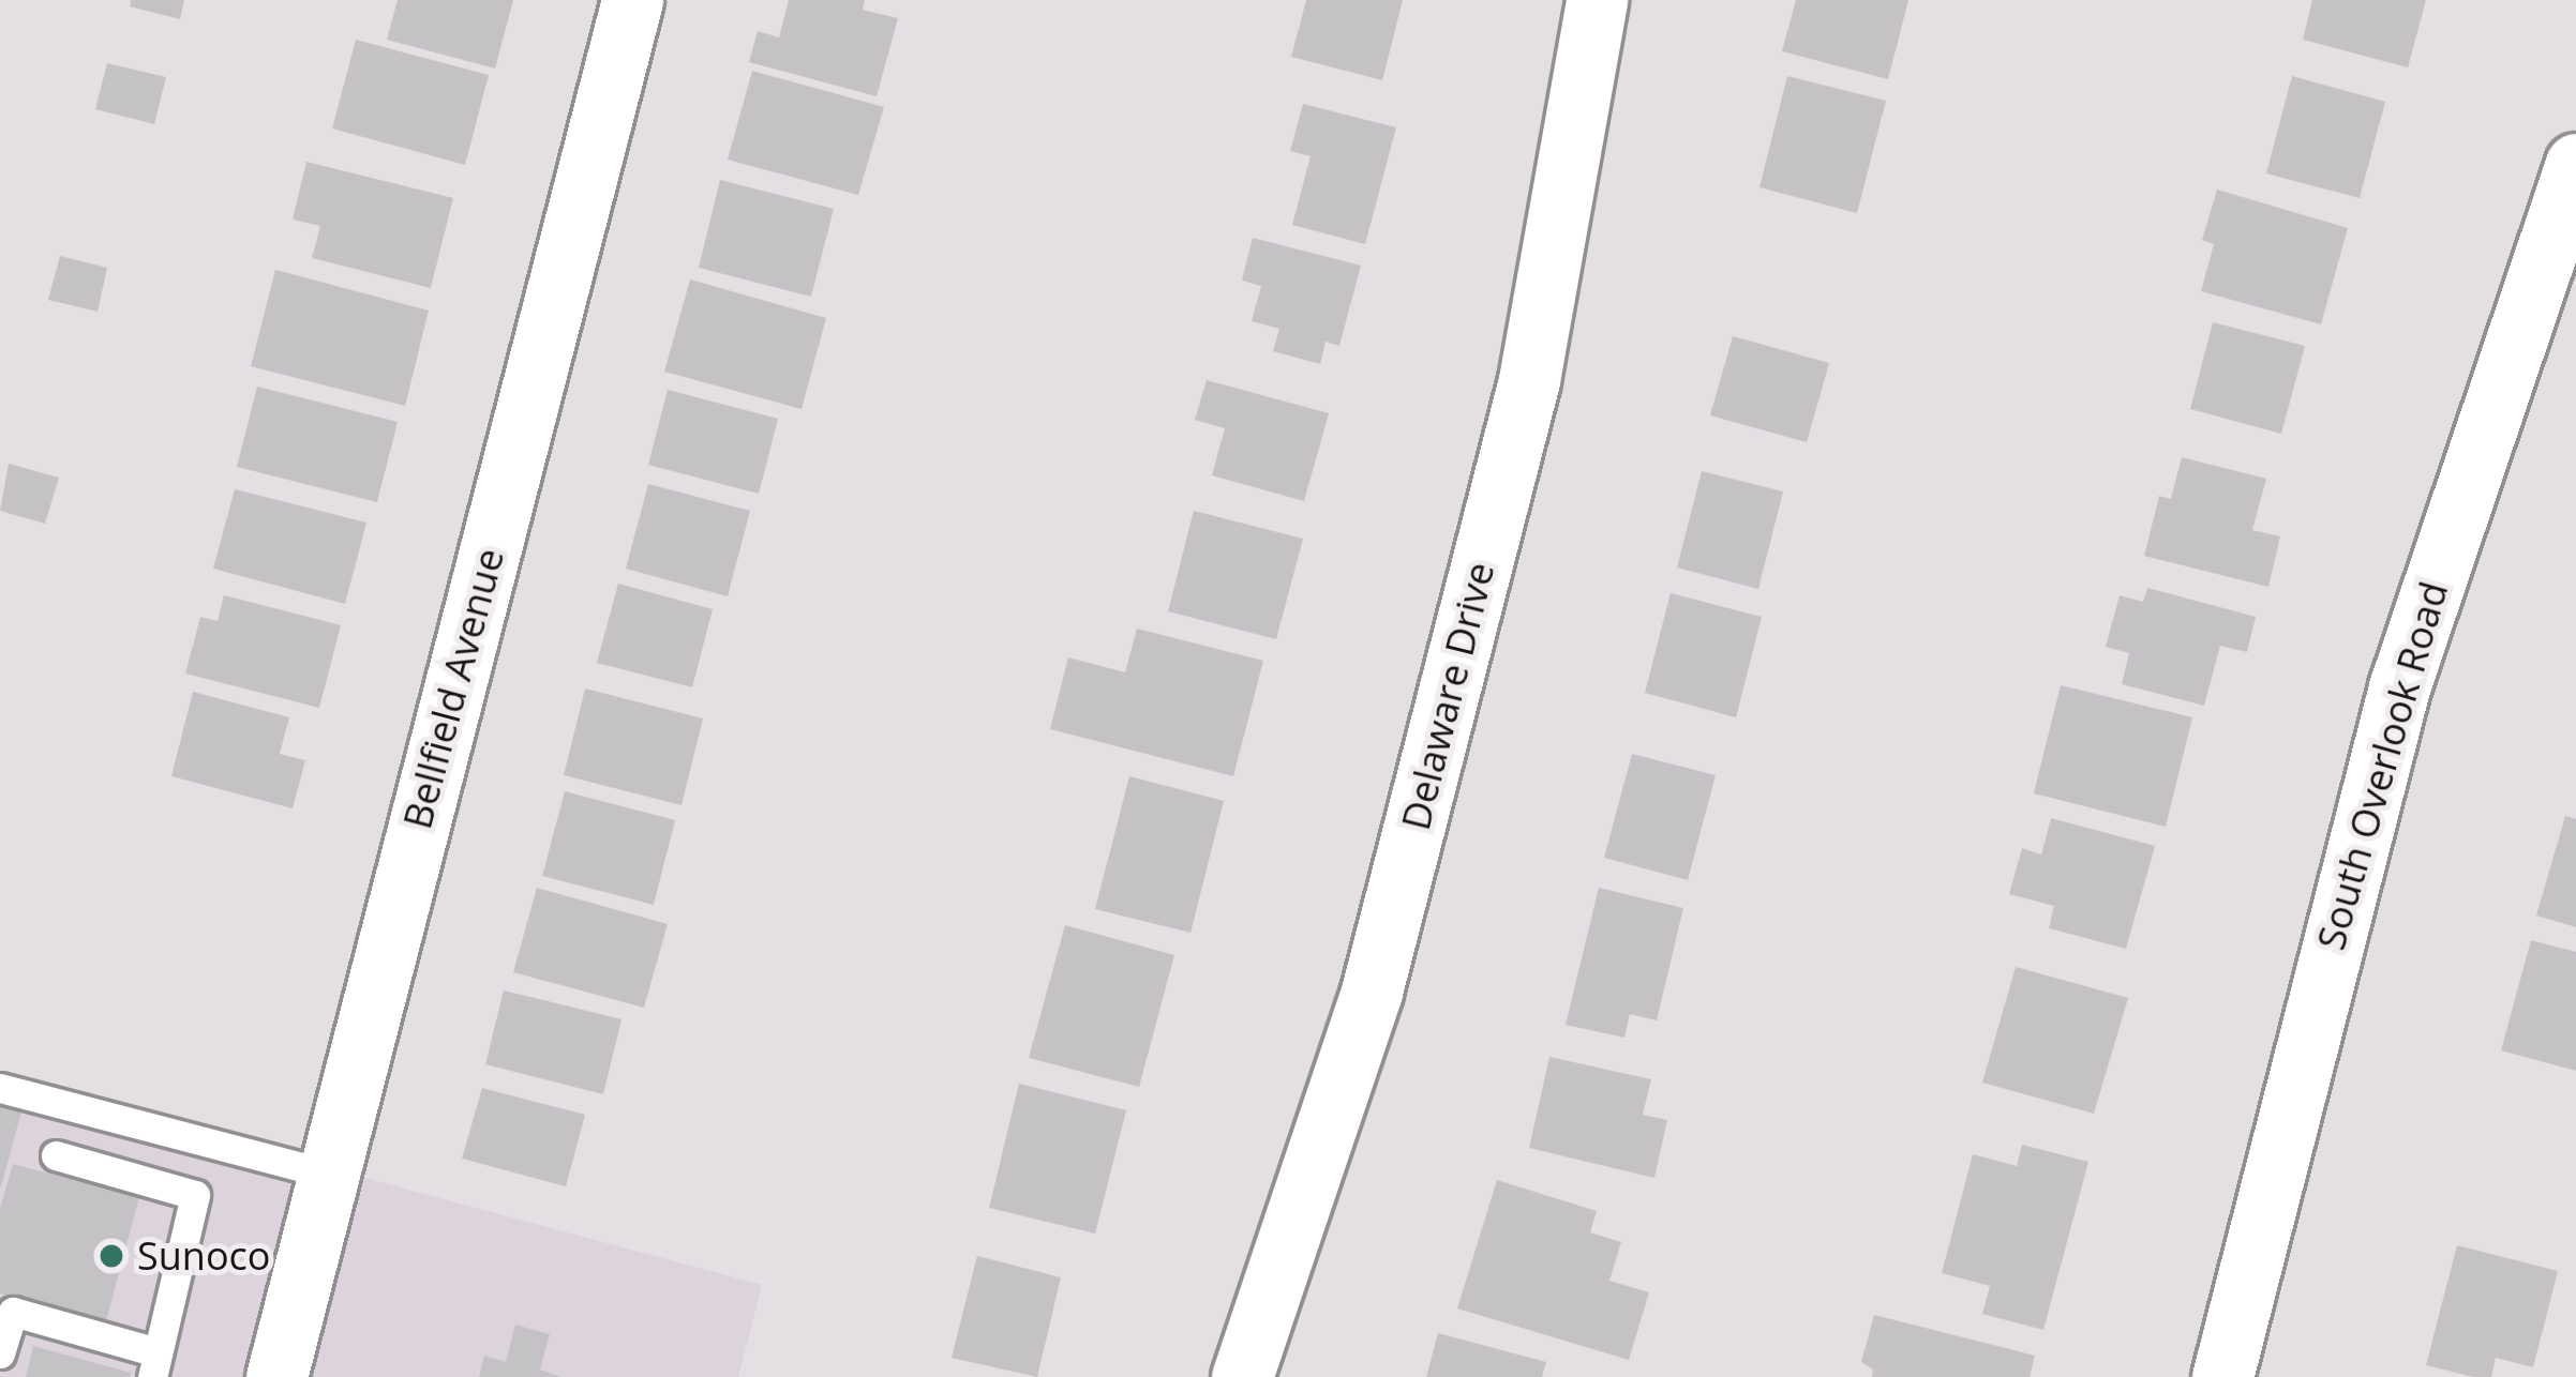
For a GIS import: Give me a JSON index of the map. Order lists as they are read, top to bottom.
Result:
{
  "streets": {
    "street": ["Bellfield Avenue", "Delaware Drive", "South Overlook Road"]
  },
  "places": ["Sunoco"]
}
